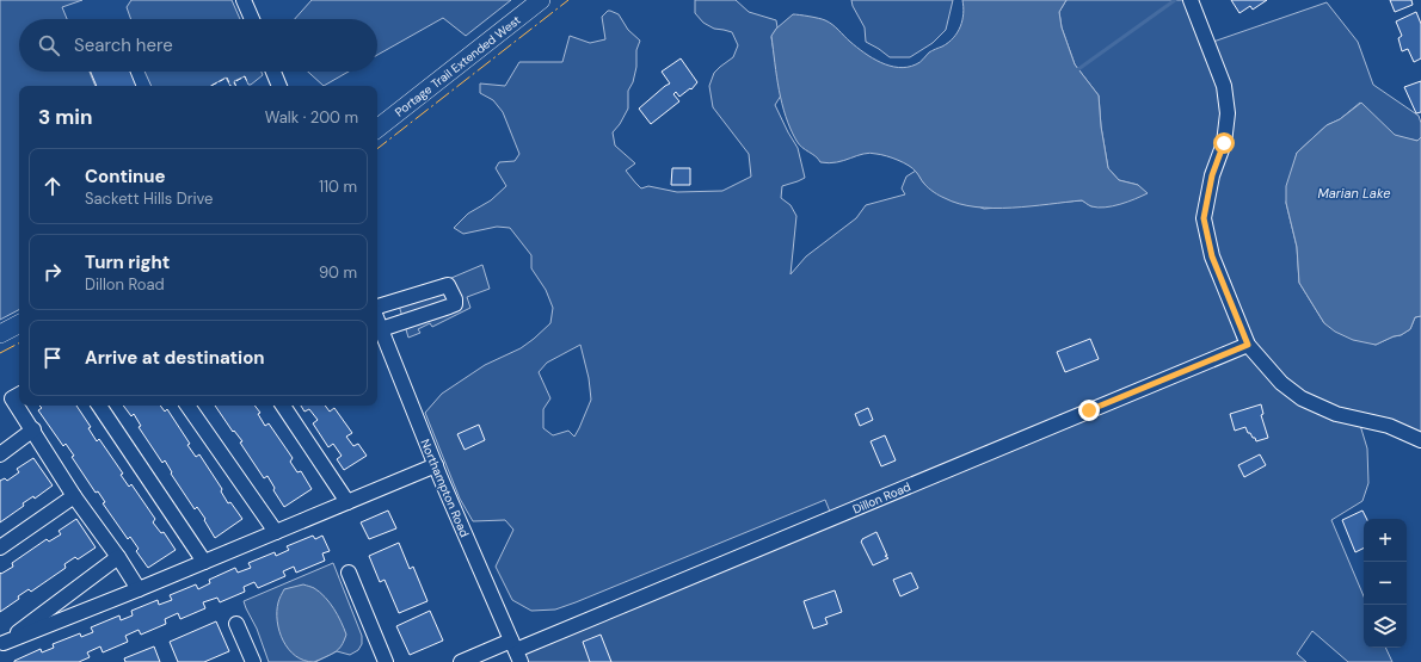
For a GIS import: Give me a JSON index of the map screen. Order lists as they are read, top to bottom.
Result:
{
  "streets": {
    "main road": ["Portage Trail Extended West"],
    "street": ["Northampton Road", "Dillon Road"]
  },
  "crossings": [
    ["Northampton Road", "Dillon Road"]
  ],
  "water": ["Marian Lake"],
  "page": {
    "search": "Search here",
    "heading": ["3 min", "Walk · 200 m"],
    "list": [
      ["Continue", "Sackett Hills Drive", "110 m"],
      ["Turn right", "Dillon Road", "90 m"],
      "Arrive at destination"
    ],
    "map_buttons": ["+", "−"]
  }
}
